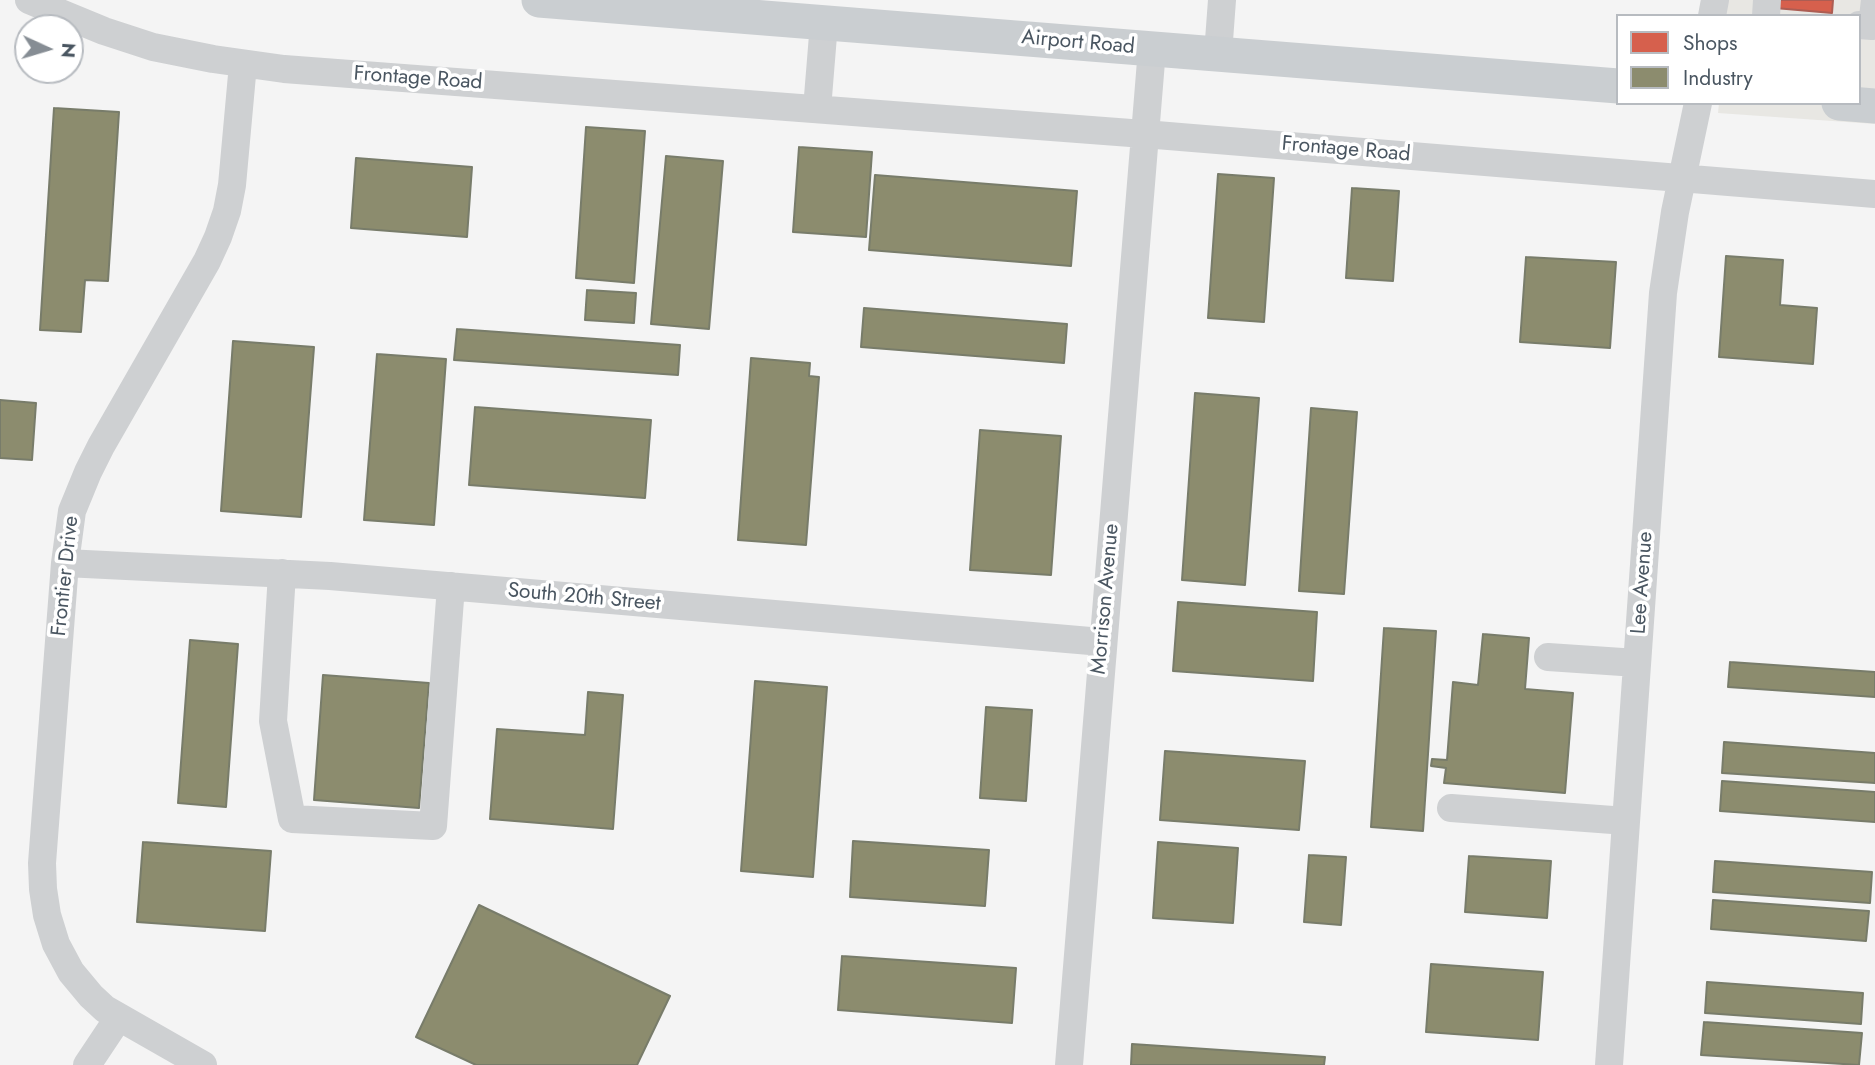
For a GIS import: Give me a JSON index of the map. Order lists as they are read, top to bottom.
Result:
{
  "streets": {
    "main road": ["Airport Road"],
    "street": [
      "Frontage Road",
      "Frontier Drive",
      "Lee Avenue",
      "South 20th Street",
      "Morrison Avenue"
    ]
  },
  "crossings": [
    ["Airport Road", "Morrison Avenue"],
    ["Frontage Road", "Frontier Drive"],
    ["Frontage Road", "Lee Avenue"],
    ["Frontage Road", "Morrison Avenue"],
    ["Frontier Drive", "South 20th Street"],
    ["South 20th Street", "Morrison Avenue"]
  ],
  "legend": ["Shops", "Industry"],
  "north": "right"
}
